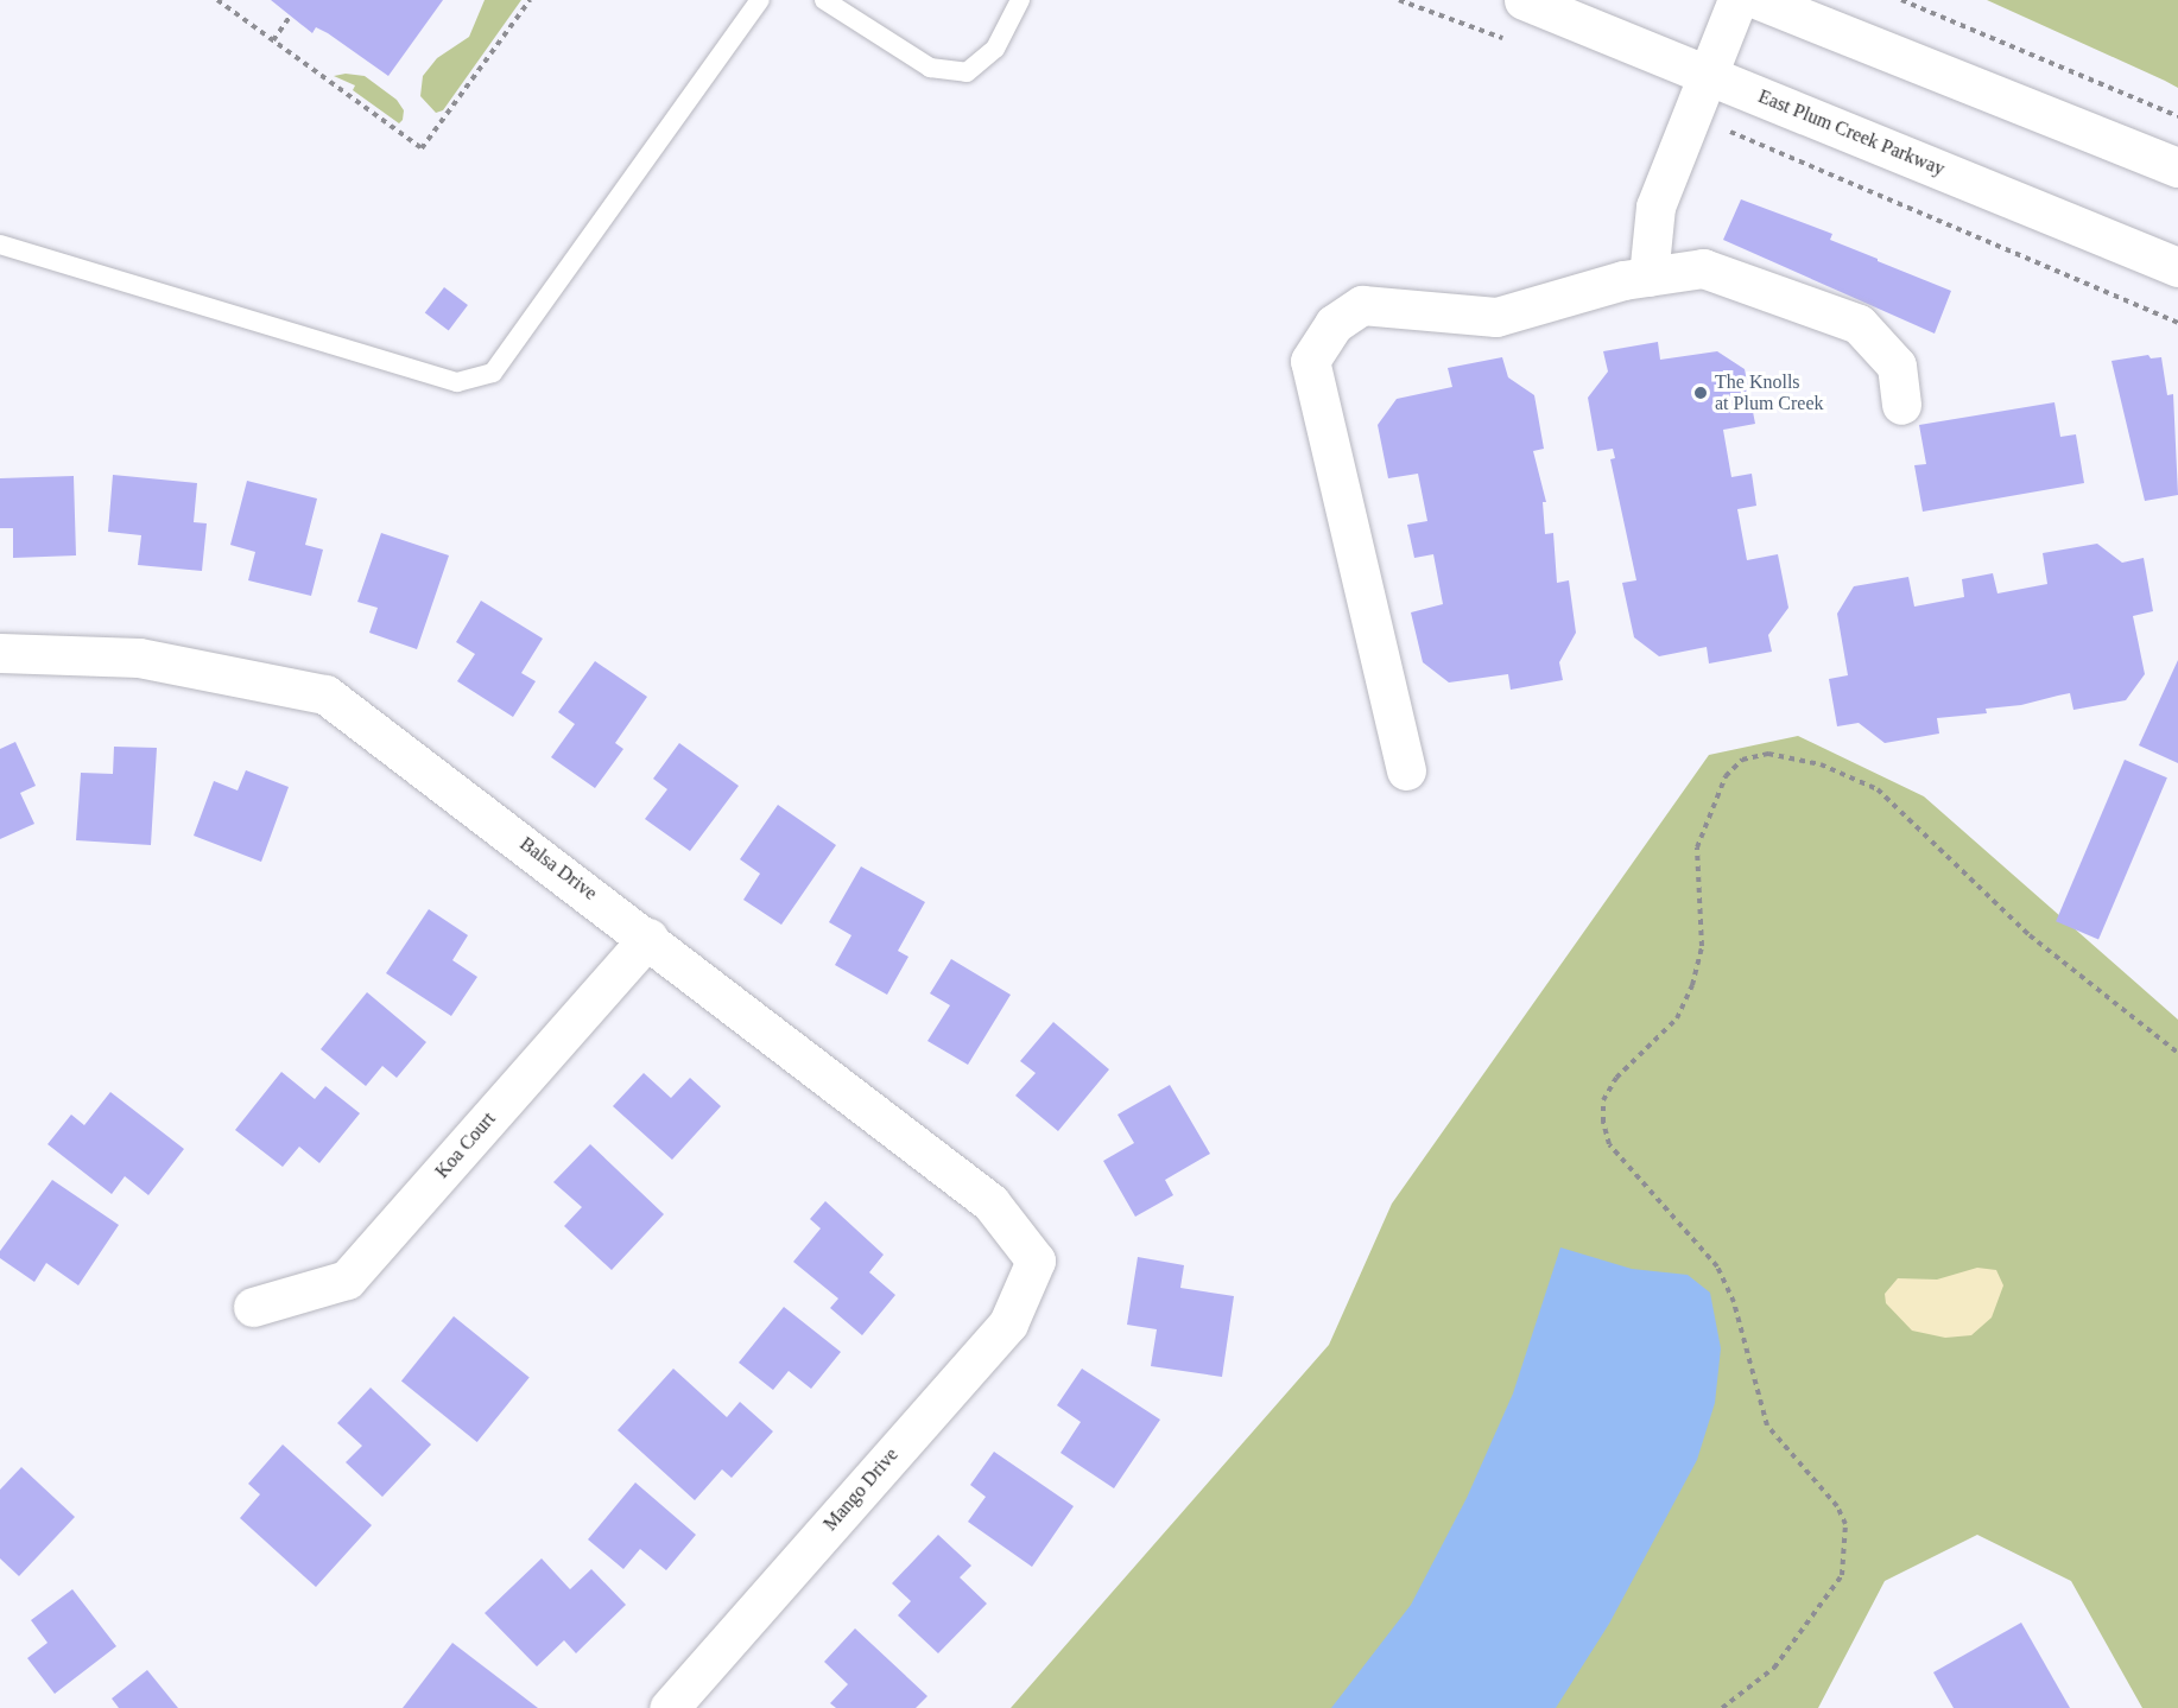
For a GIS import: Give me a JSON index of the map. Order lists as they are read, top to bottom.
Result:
{
  "streets": {
    "street": [
      "East Plum Creek Parkway",
      "Balsa Drive",
      "Koa Court",
      "Mango Drive"
    ]
  },
  "crossings": [
    ["Balsa Drive", "Koa Court"],
    ["Balsa Drive", "Mango Drive"]
  ],
  "places": ["The Knolls at Plum Creek"]
}
